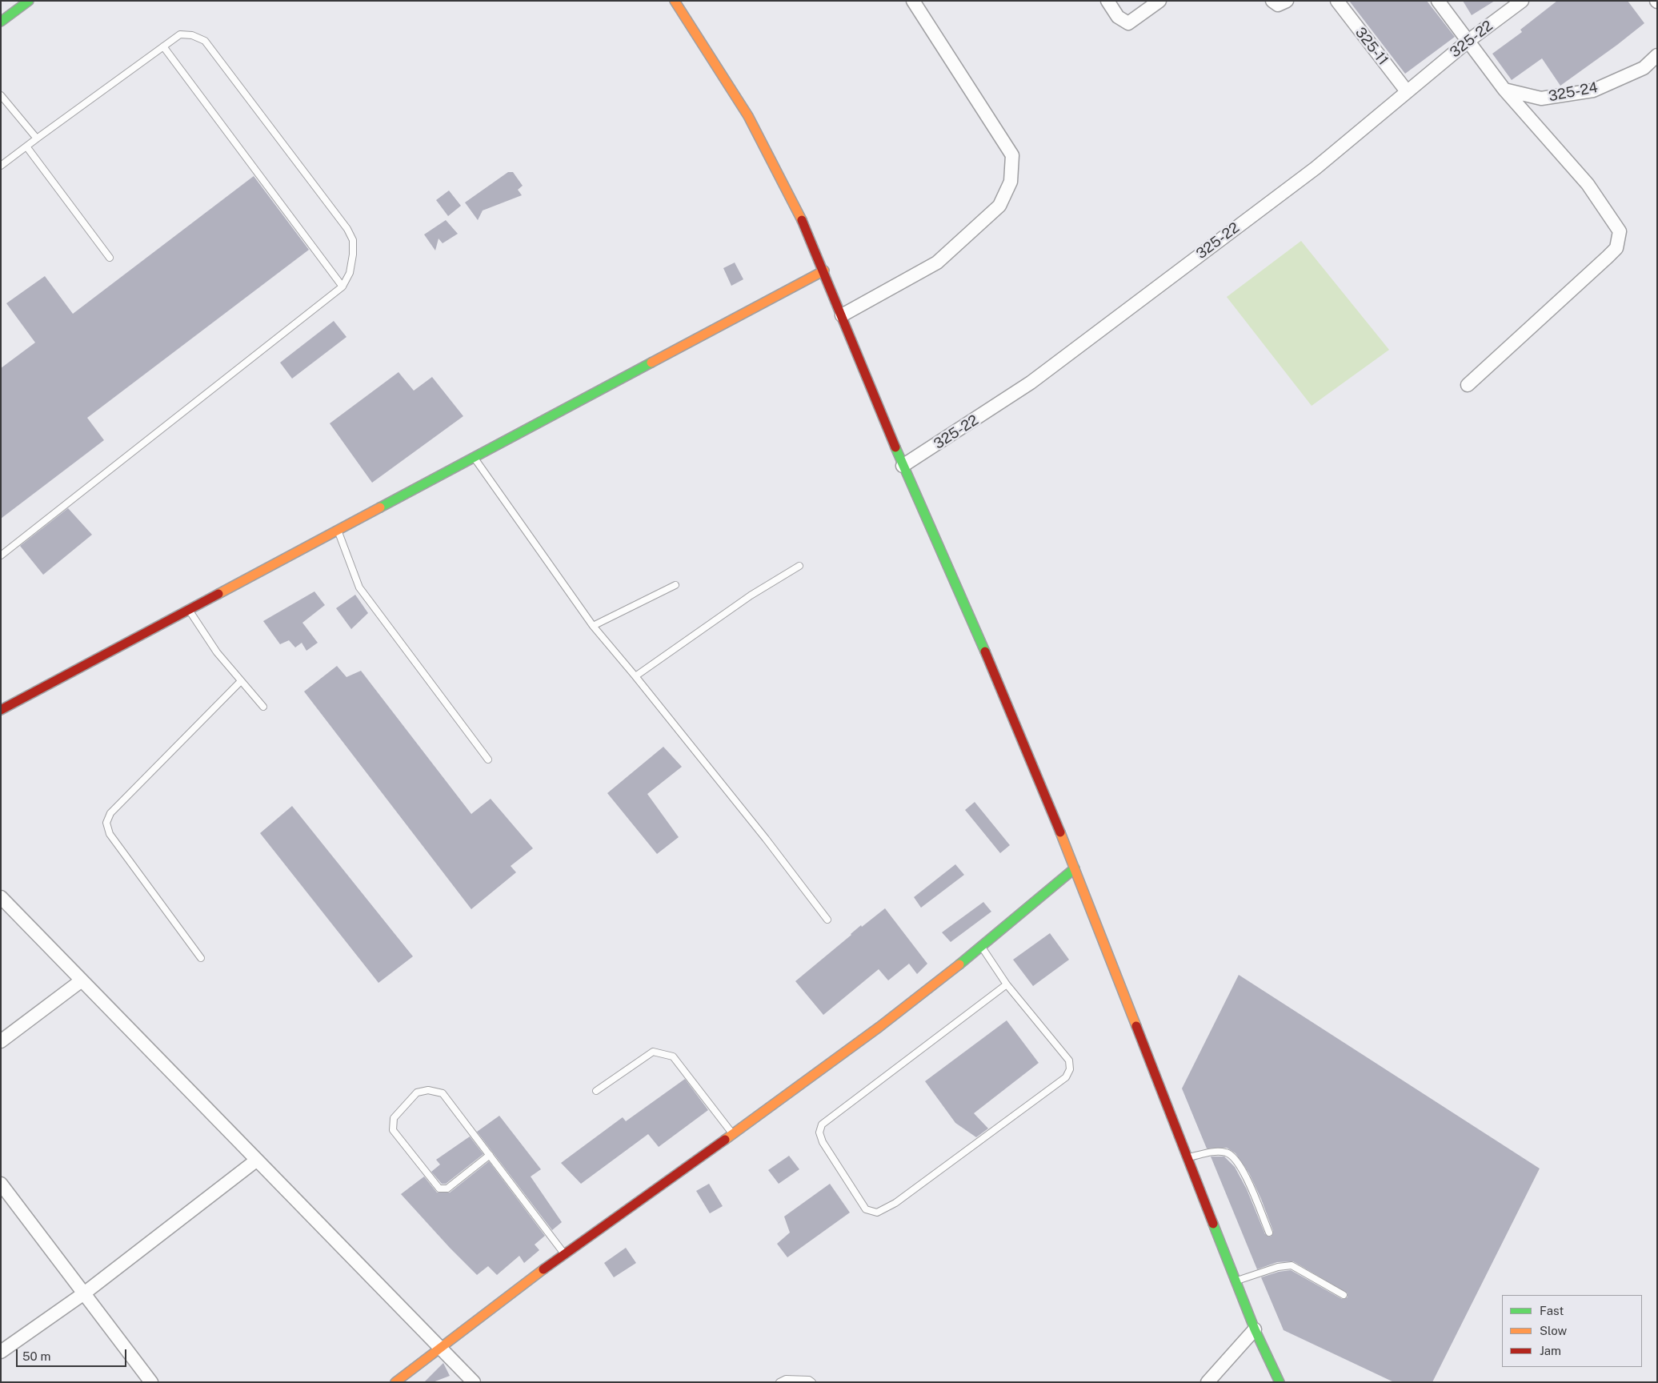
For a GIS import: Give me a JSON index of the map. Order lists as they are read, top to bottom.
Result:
{
  "streets": {
    "street": ["325-22", "325-11", "325-24"]
  },
  "crossings": [
    ["325-22", "325-11"]
  ],
  "legend": ["Fast", "Slow", "Jam"],
  "scale_bar": "50 m"
}
